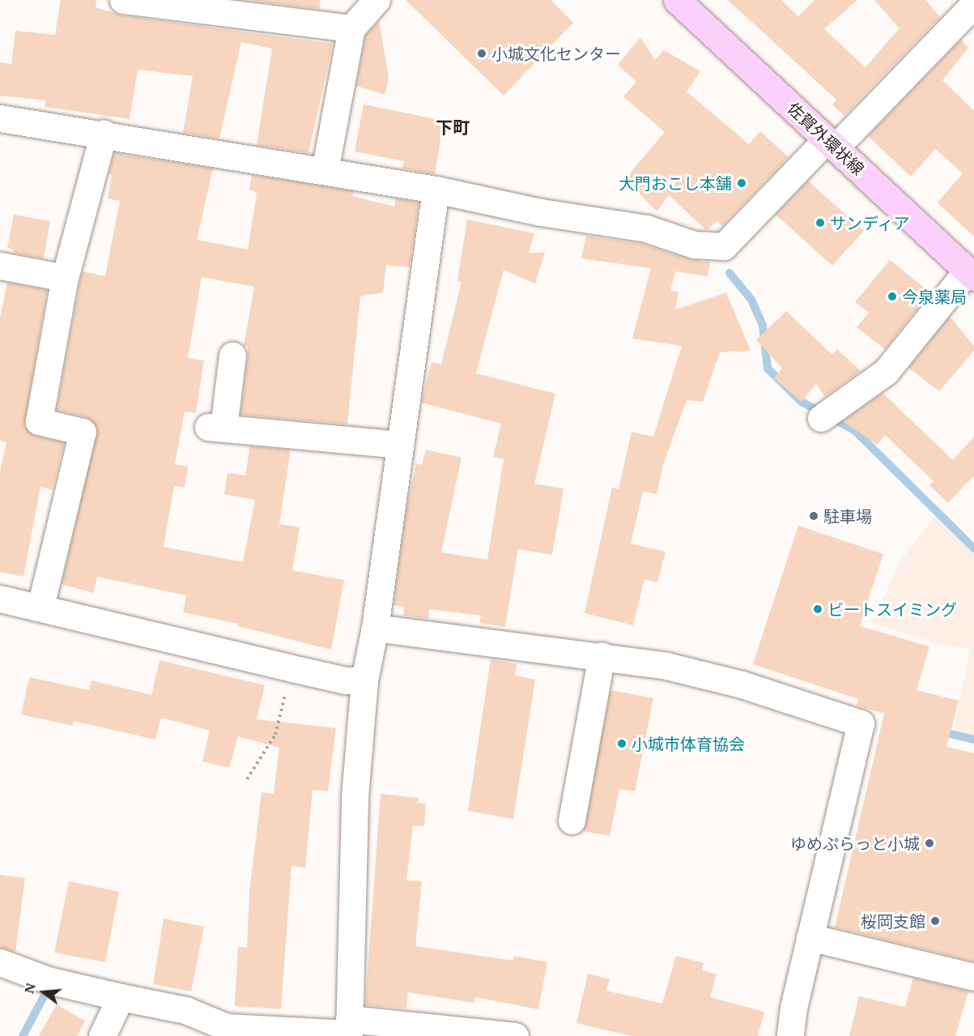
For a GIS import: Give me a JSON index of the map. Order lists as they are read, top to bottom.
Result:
{
  "streets": {
    "main road": ["佐賀外環状線"]
  },
  "districts": ["下町"],
  "places": [
    "小城文化センター",
    "大門おこし本舗",
    "サンディア",
    "今泉薬局",
    "駐車場",
    "ビートスイミング",
    "小城市体育協会",
    "ゆめぷらっと小城",
    "桜岡支館"
  ],
  "north": "left"
}
